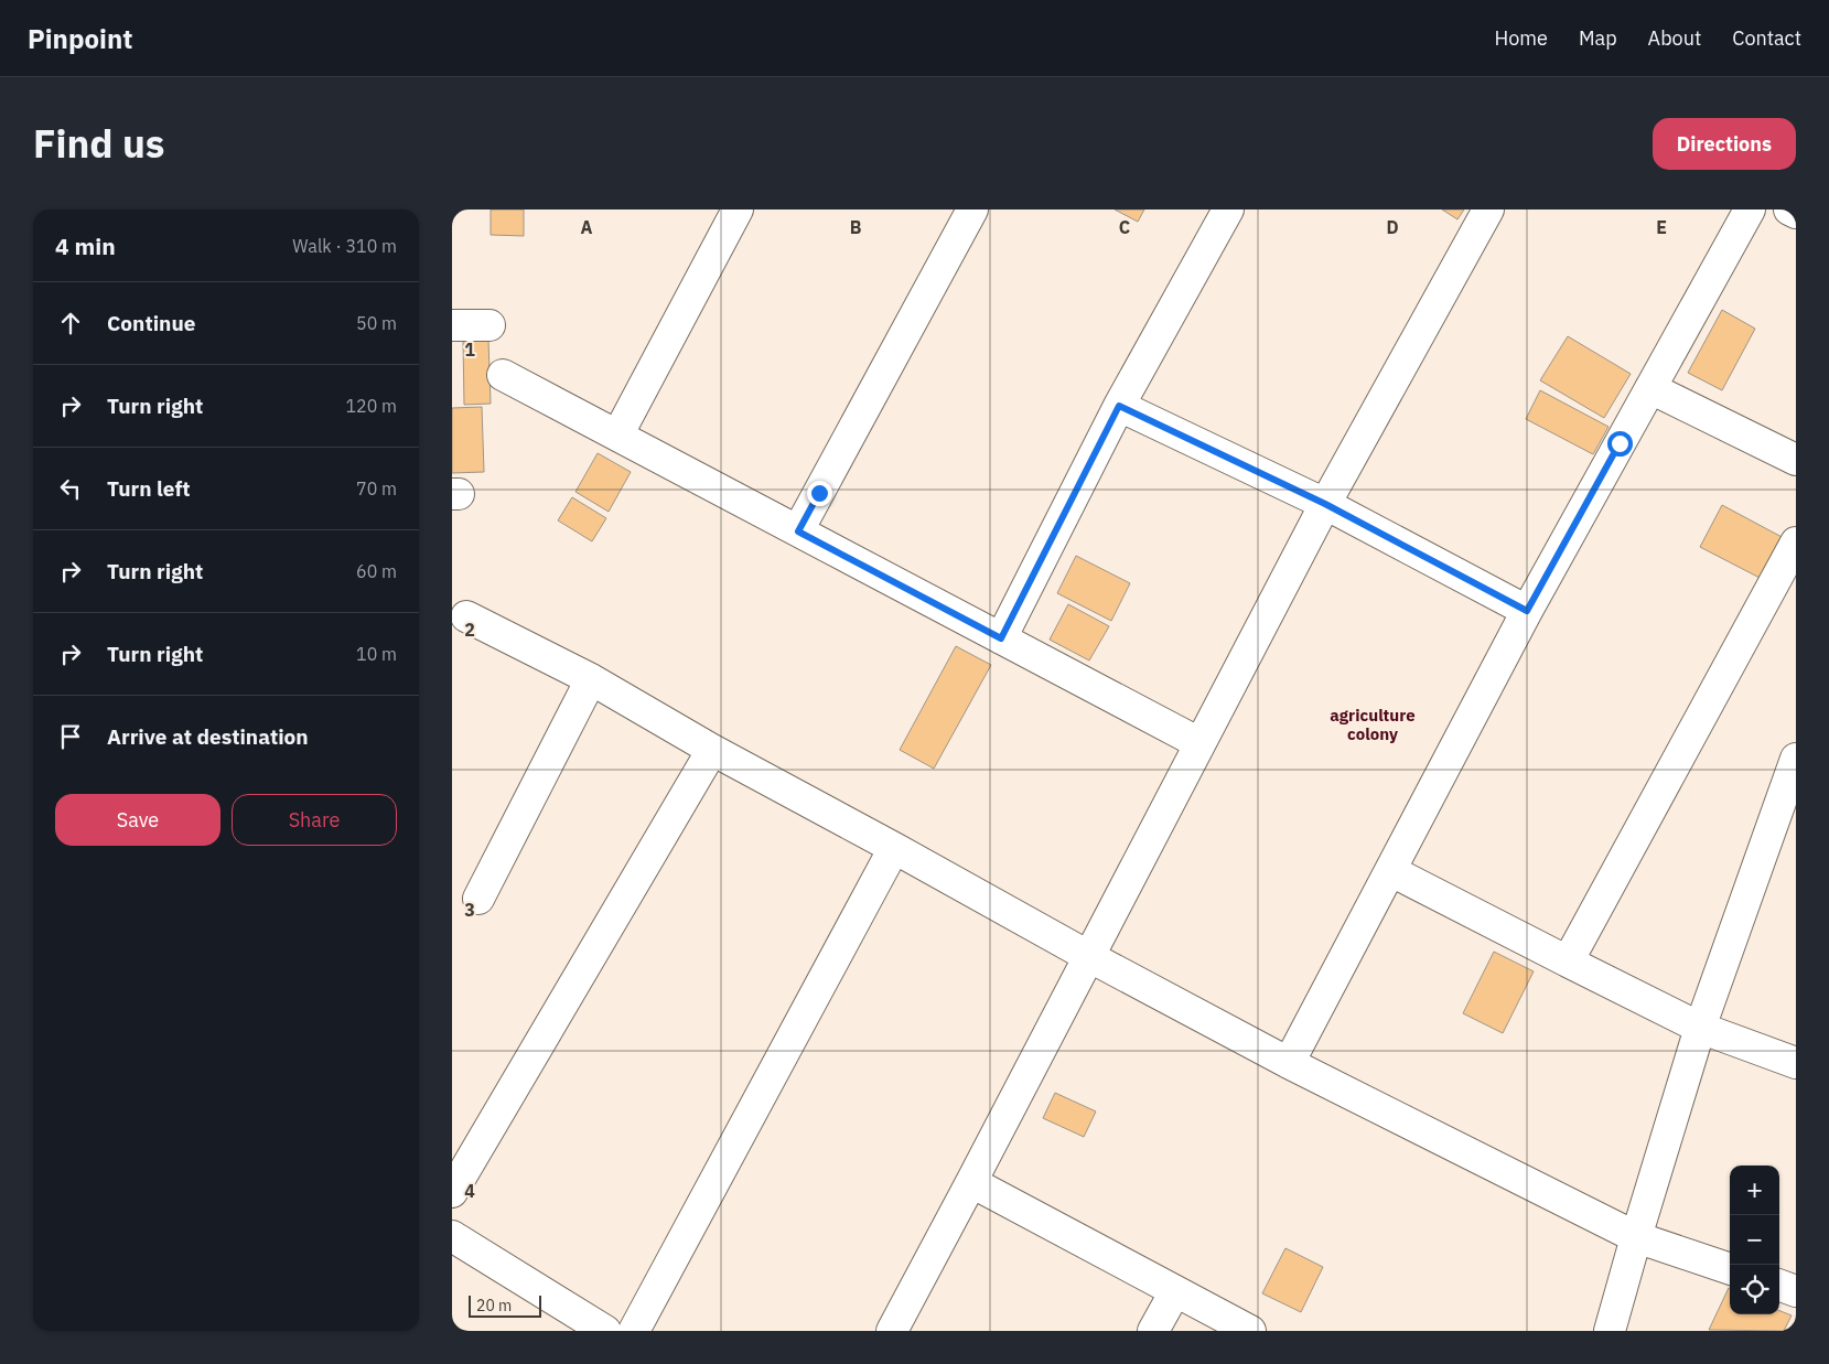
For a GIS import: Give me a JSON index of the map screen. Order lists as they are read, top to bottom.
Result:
{
  "districts": ["agriculture colony"],
  "scale_bar": "20 m",
  "page": {
    "header": "Pinpoint",
    "nav": [
      "Home",
      "Map",
      "About",
      "Contact"
    ],
    "title": "Find us",
    "buttons": [
      "Directions",
      ["Save", "Share"]
    ],
    "heading": ["4 min", "Walk · 310 m"],
    "list": [
      ["Continue", "50 m"],
      ["Turn right", "120 m"],
      ["Turn left", "70 m"],
      ["Turn right", "60 m"],
      ["Turn right", "10 m"],
      "Arrive at destination"
    ],
    "map_buttons": ["+", "−"],
    "scale": "20 m"
  },
  "grid": {
    "columns": [
      "A",
      "B",
      "C",
      "D",
      "E"
    ],
    "rows": [
      "1",
      "2",
      "3",
      "4"
    ]
  }
}
